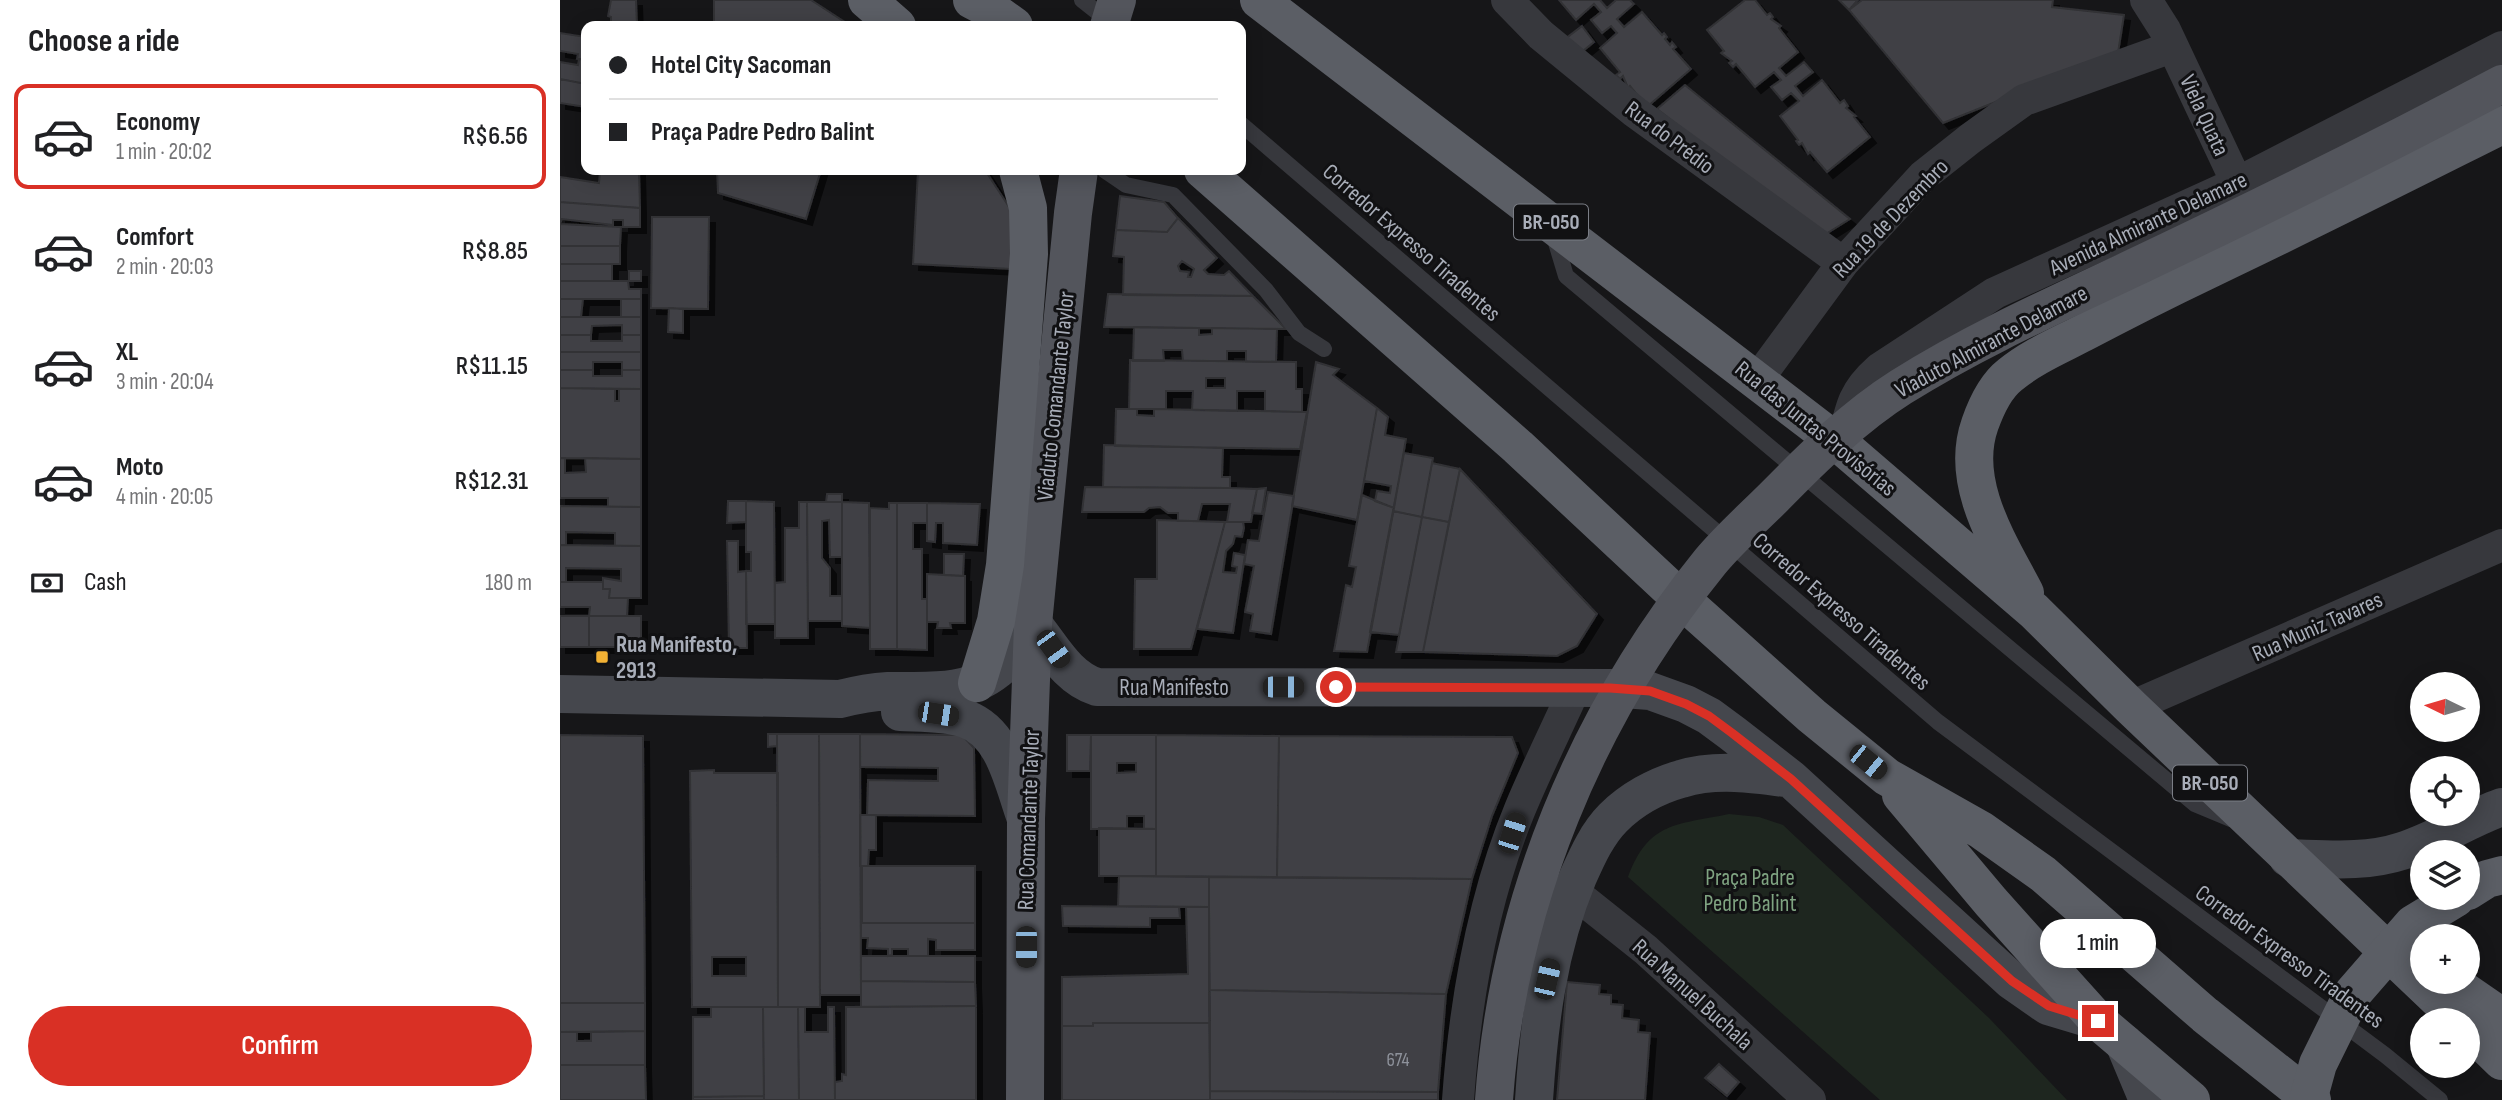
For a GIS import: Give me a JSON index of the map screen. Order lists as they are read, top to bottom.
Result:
{
  "streets": {
    "highway": ["BR-050", "Rua das Juntas Provisórias"],
    "main road": [
      "Viaduto Almirante Delamare",
      "Viaduto Comandante Taylor",
      "Rua Manifesto",
      "Rua Comandante Taylor"
    ],
    "street": [
      "Viela Quata",
      "Rua do Prédio",
      "Rua 19 de Dezembro",
      "Avenida Almirante Delamare",
      "Rua Muniz Tavares",
      "Rua Manuel Buchala"
    ],
    "lane": ["Corredor Expresso Tiradentes"]
  },
  "crossings": [
    ["Viela Quata", "Rua 19 de Dezembro"],
    ["Viela Quata", "Avenida Almirante Delamare"],
    ["Rua do Prédio", "Rua 19 de Dezembro"],
    ["Rua 19 de Dezembro", "Rua das Juntas Provisórias"],
    ["BR-050", "Rua das Juntas Provisórias"],
    ["Avenida Almirante Delamare", "Rua das Juntas Provisórias"],
    ["Viaduto Comandante Taylor", "Rua Manifesto"],
    ["Viaduto Comandante Taylor", "Rua Comandante Taylor"],
    ["Rua das Juntas Provisórias", "Rua Muniz Tavares"],
    ["Rua Manifesto", "Rua Comandante Taylor"]
  ],
  "parks": ["Praça Padre Pedro Balint"],
  "places": {
    "transit": ["Rua Manifesto, 2913"]
  },
  "house_numbers": ["674"],
  "north": "left",
  "page": {
    "heading": "Choose a ride",
    "banner": ["Hotel City Sacoman", "Praça Padre Pedro Balint"],
    "list": [
      {
        "name": "Economy",
        "note": "1 min · 20:02",
        "value": "R$6.56"
      },
      {
        "name": "Comfort",
        "note": "2 min · 20:03",
        "value": "R$8.85"
      },
      {
        "name": "XL",
        "note": "3 min · 20:04",
        "value": "R$11.15"
      },
      {
        "name": "Moto",
        "note": "4 min · 20:05",
        "value": "R$12.31"
      }
    ],
    "pay": ["Cash", "180 m"],
    "map_buttons": ["+", "−"],
    "bubble": "1 min",
    "buttons": "Confirm"
  }
}
